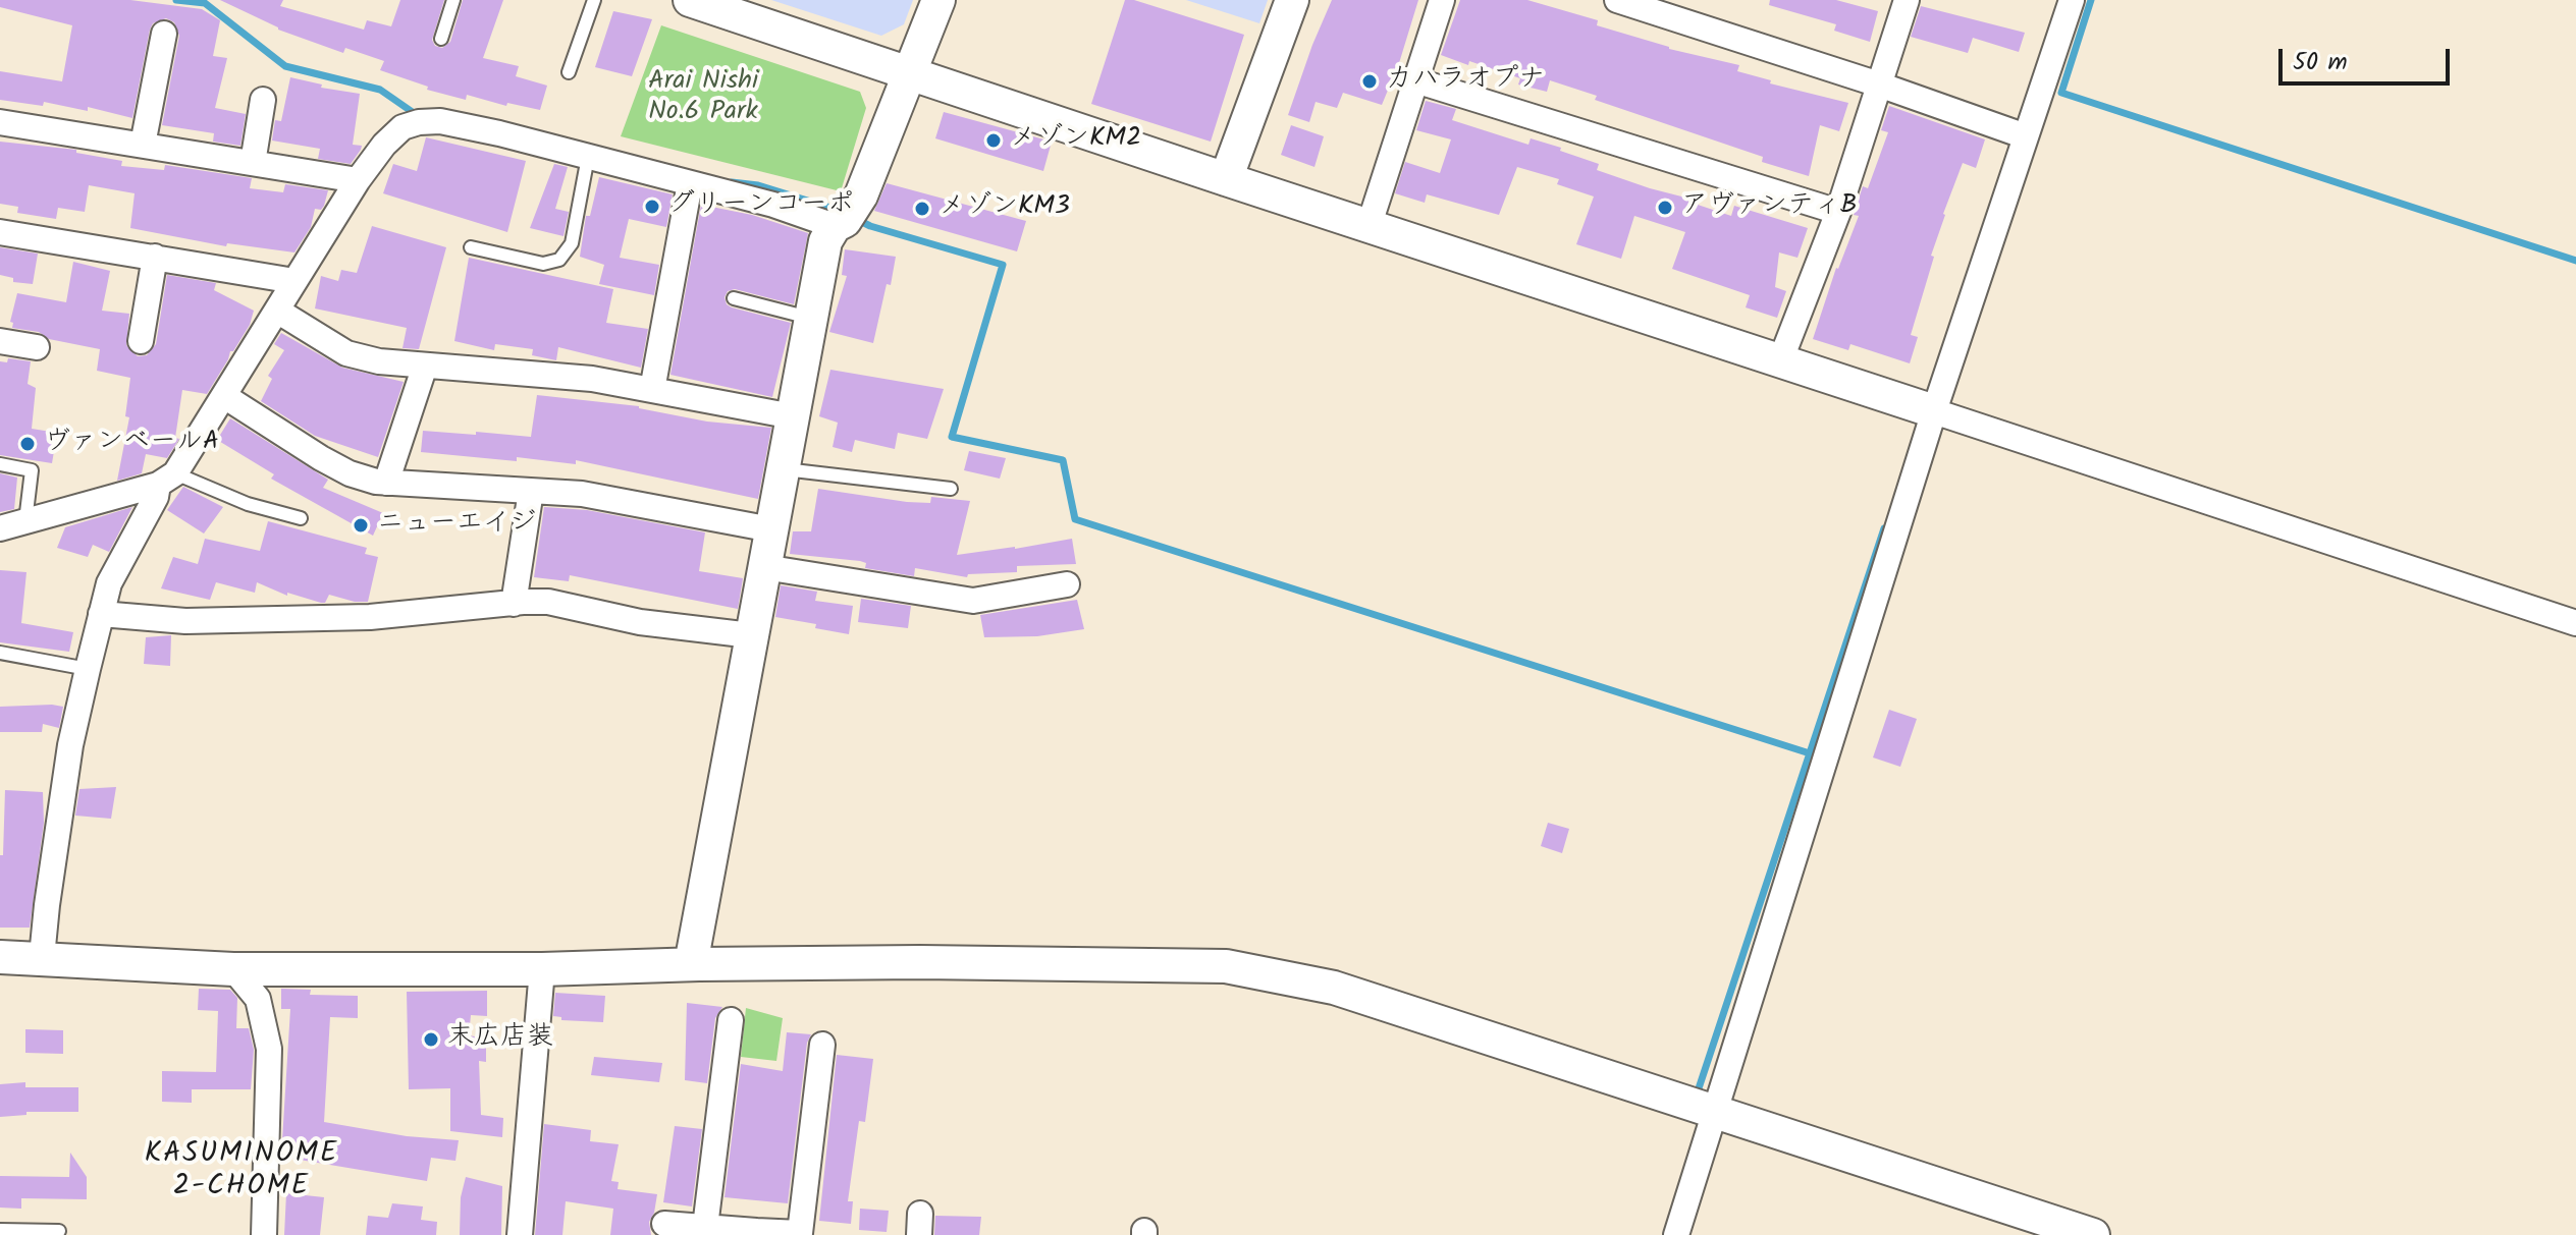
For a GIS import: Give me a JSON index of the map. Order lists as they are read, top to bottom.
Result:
{
  "districts": ["KASUMINOME 2-CHOME"],
  "parks": ["Arai Nishi No.6 Park"],
  "places": [
    "カハラオプナ",
    "メゾンKM2",
    "グリーンコーポ",
    "アヴァンティB",
    "メゾンKM3",
    "ヴァンベールA",
    "ニューエイジ",
    "末広店装"
  ],
  "scale_bar": "50 m"
}
